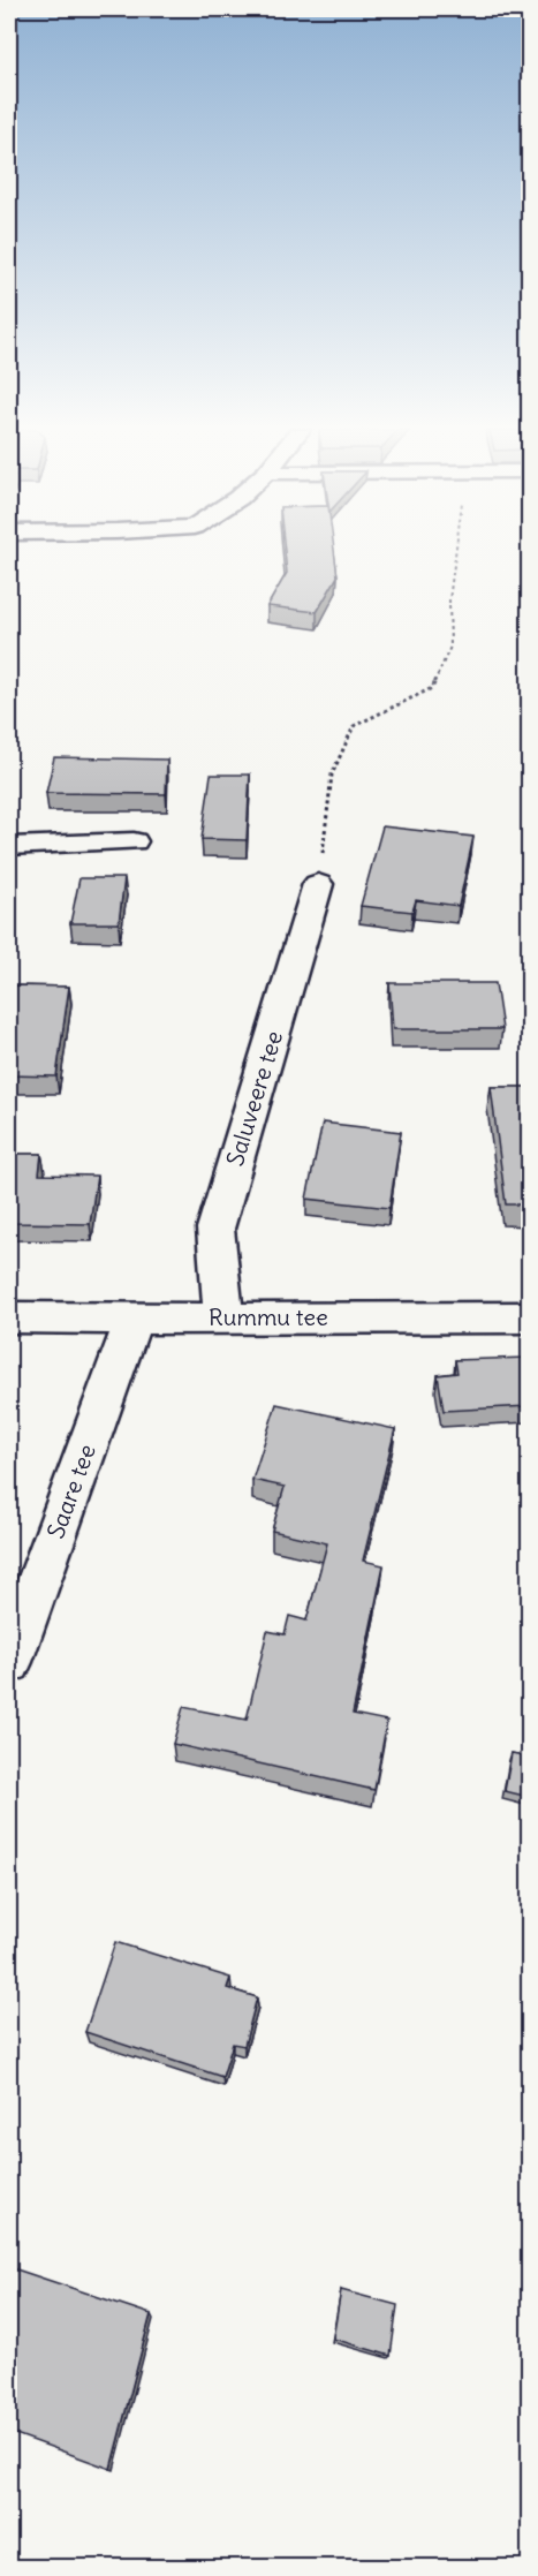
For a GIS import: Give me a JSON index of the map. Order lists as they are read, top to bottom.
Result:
{
  "streets": {
    "street": ["Saluveere tee", "Rummu tee", "Saare tee"]
  },
  "crossings": [
    ["Saluveere tee", "Rummu tee"],
    ["Rummu tee", "Saare tee"]
  ]
}
